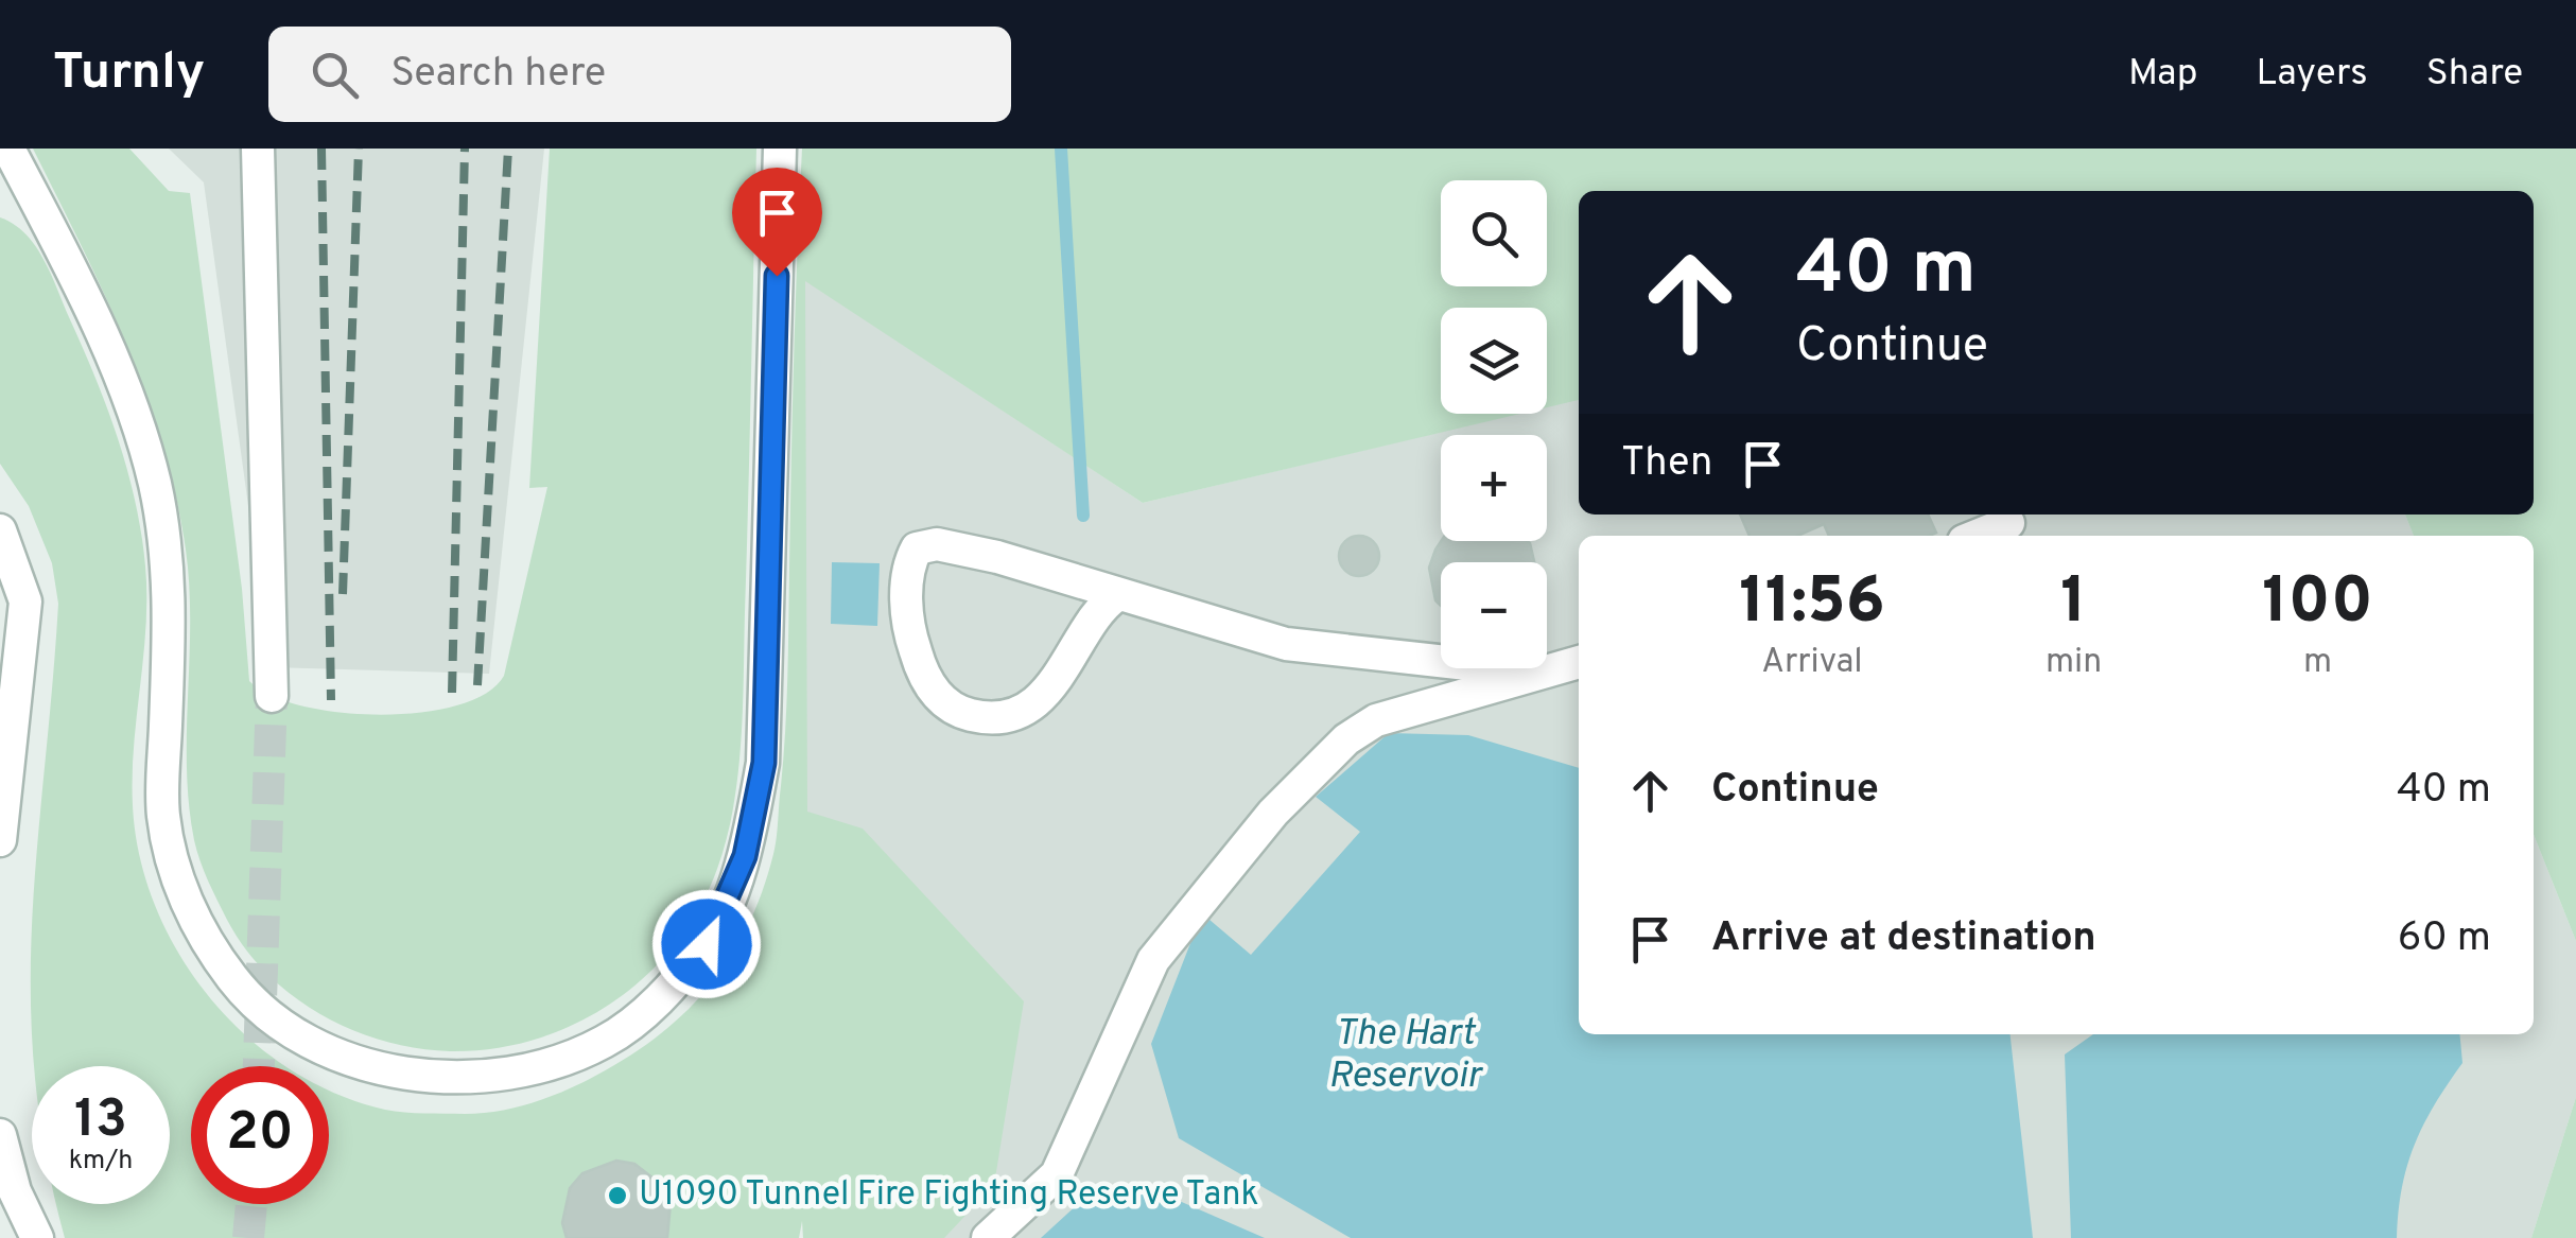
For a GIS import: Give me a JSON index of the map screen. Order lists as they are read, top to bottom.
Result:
{
  "water": ["The Hart Reservoir"],
  "places": ["U1090 Tunnel Fire Fighting Reserve Tank"],
  "page": {
    "header": "Turnly",
    "search": "Search here",
    "nav": ["Map", "Layers", "Share"],
    "map_buttons": ["+", "−"],
    "turn": ["40 m", "Continue"],
    "then": "Then",
    "eta": [
      "11:56",
      "Arrival",
      "1",
      "min",
      "100",
      "m"
    ],
    "list": [
      {
        "name": "Continue",
        "value": "40 m"
      },
      {
        "name": "Arrive at destination",
        "value": "60 m"
      }
    ],
    "speed": "13 km/h",
    "limit": "20"
  }
}
